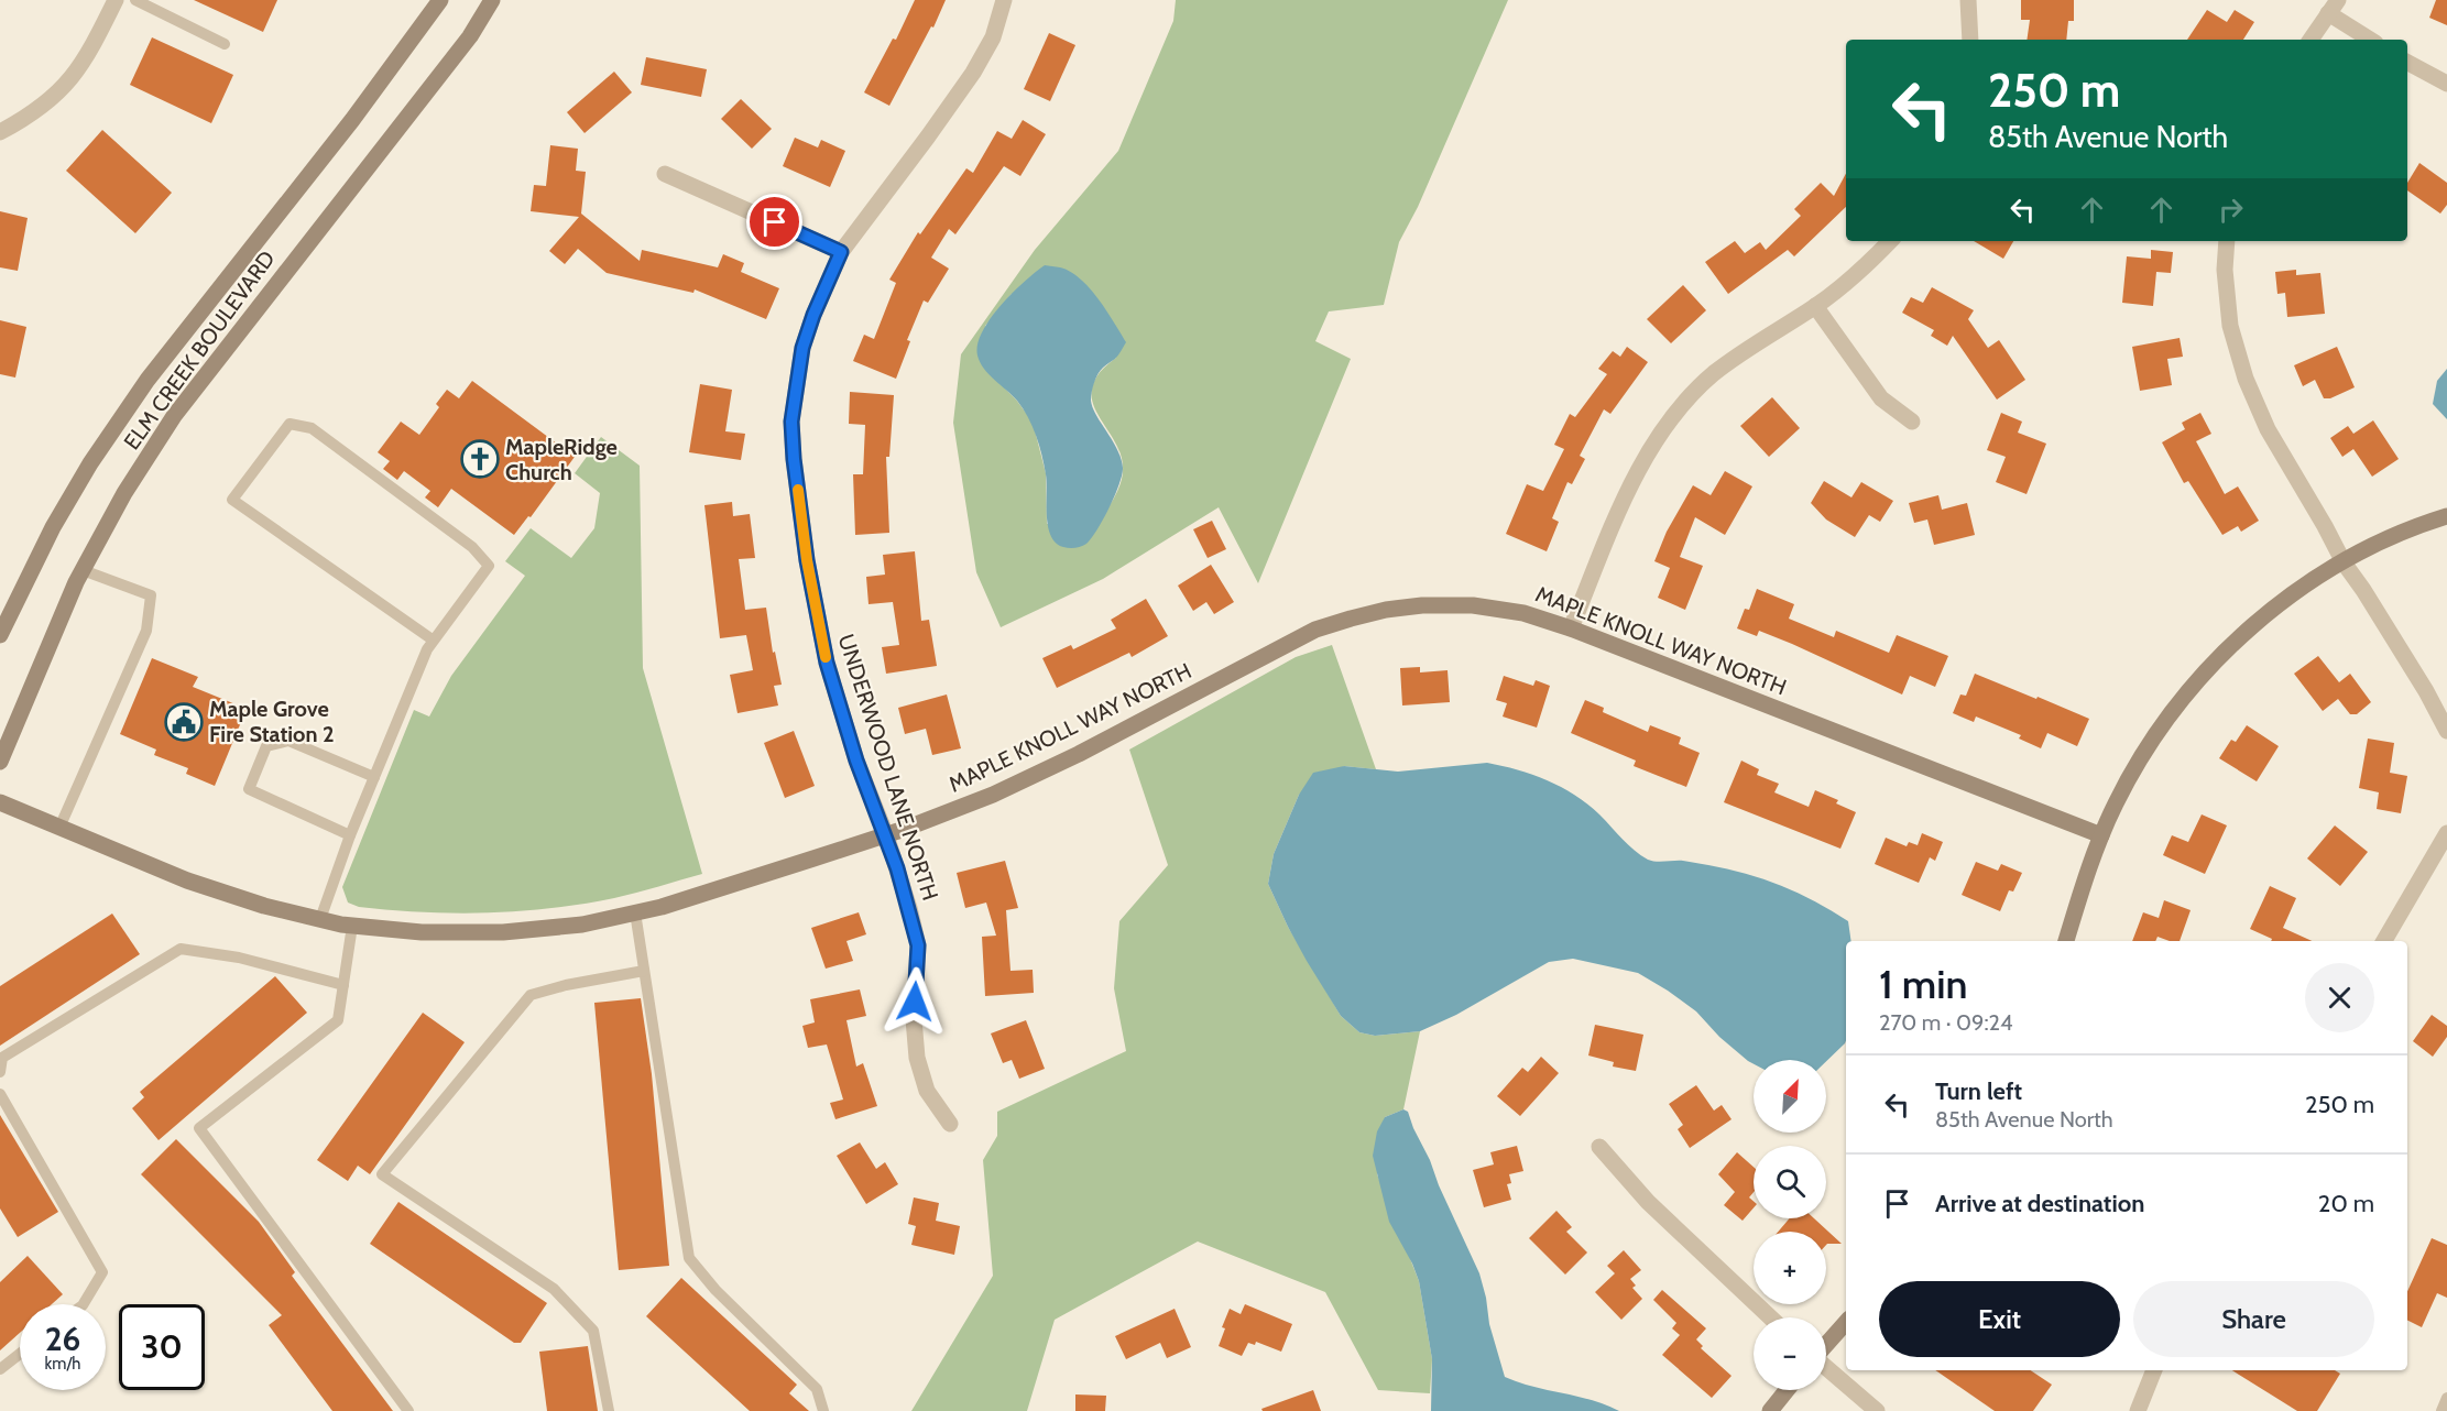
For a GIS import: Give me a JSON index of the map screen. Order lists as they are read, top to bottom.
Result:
{
  "streets": {
    "street": ["ELM CREEK BOULEVARD", "MAPLE KNOLL WAY NORTH", "UNDERWOOD LANE NORTH"]
  },
  "crossings": [
    ["MAPLE KNOLL WAY NORTH", "UNDERWOOD LANE NORTH"]
  ],
  "places": {
    "church": ["MapleRidge Church"],
    "public building": ["Maple Grove Fire Station 2"]
  },
  "north": "top right",
  "page": {
    "turn": ["250 m", "85th Avenue North"],
    "heading": ["1 min", "270 m · 09:24"],
    "list": [
      {
        "name": "Turn left",
        "note": "85th Avenue North",
        "value": "250 m"
      },
      {
        "name": "Arrive at destination",
        "value": "20 m"
      }
    ],
    "map_buttons": ["+", "−"],
    "buttons": ["Exit", "Share"],
    "speed": "26 km/h",
    "limit": "30"
  }
}
